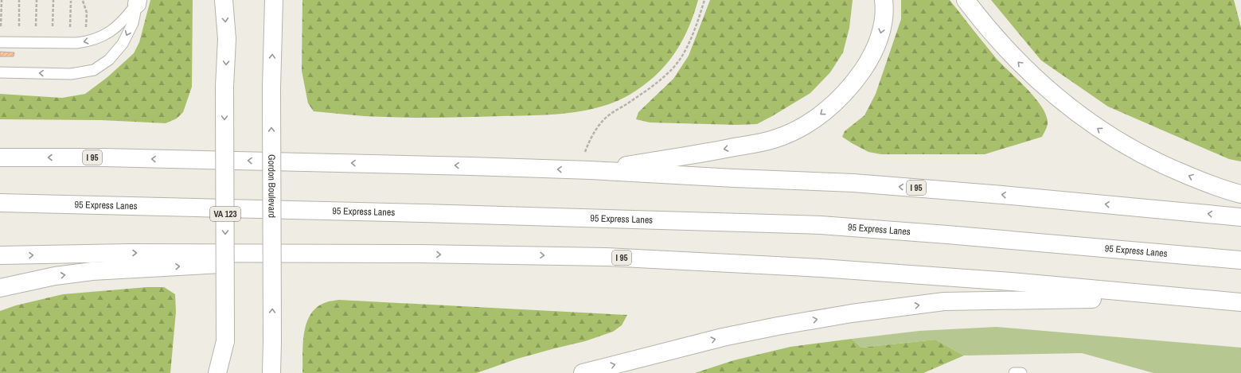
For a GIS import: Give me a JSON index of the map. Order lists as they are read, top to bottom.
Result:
{
  "streets": {
    "highway": [
      "I 95",
      "Gordon Boulevard",
      "95 Express Lanes",
      "VA 123"
    ]
  }
}
